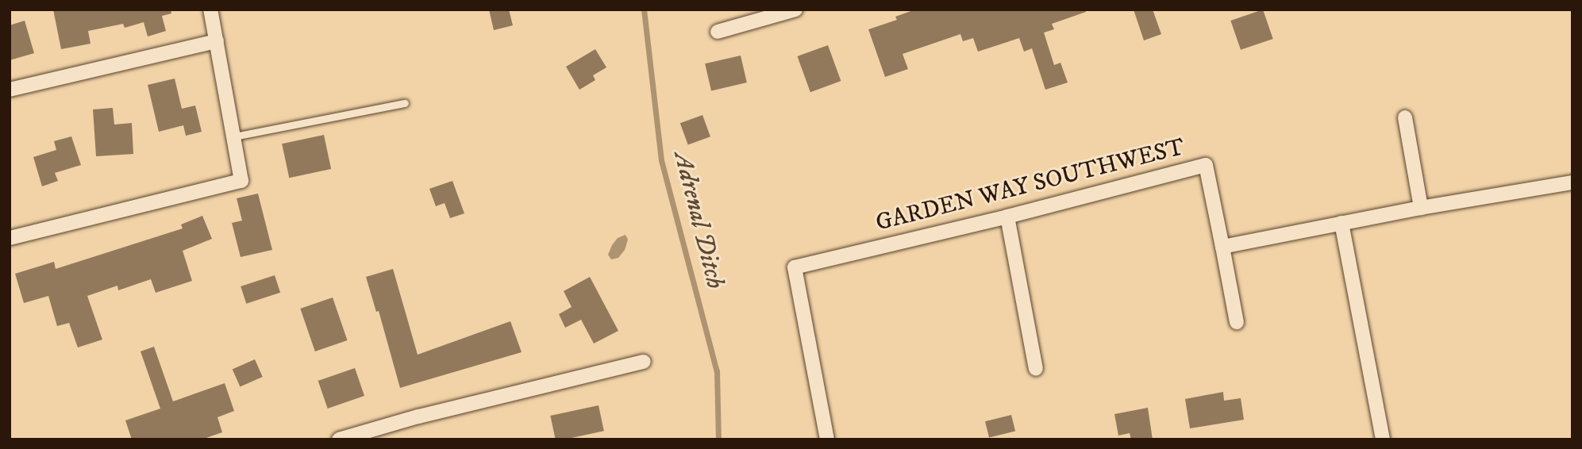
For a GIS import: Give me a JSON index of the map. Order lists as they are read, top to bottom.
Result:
{
  "streets": {
    "street": ["GARDEN WAY SOUTHWEST"]
  },
  "water": ["Adrenal Ditch"]
}
